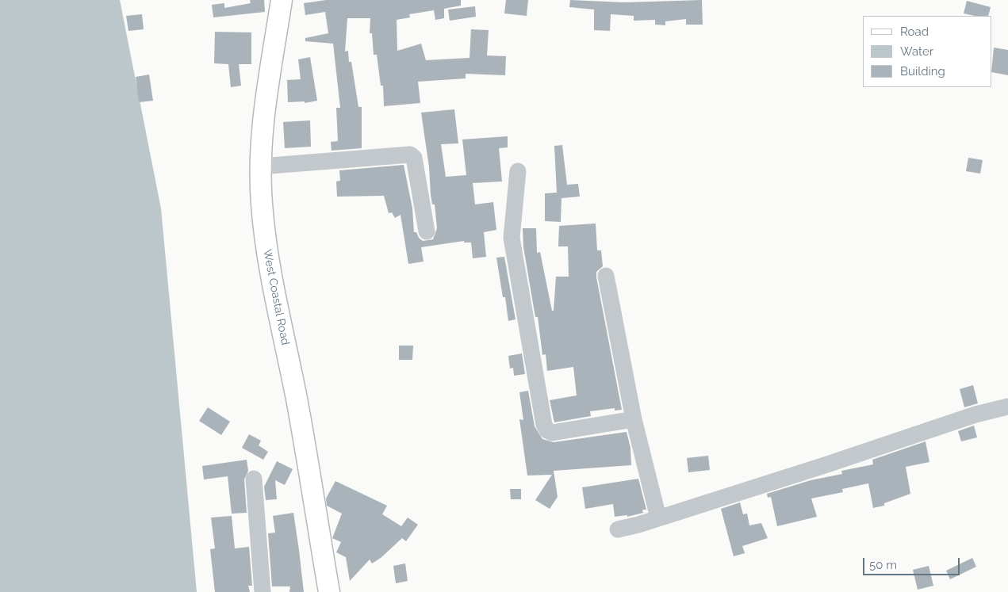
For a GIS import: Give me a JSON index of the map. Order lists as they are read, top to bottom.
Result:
{
  "streets": {
    "main road": ["West Coastal Road"]
  },
  "legend": ["Road", "Water", "Building"],
  "scale_bar": "50 m"
}
